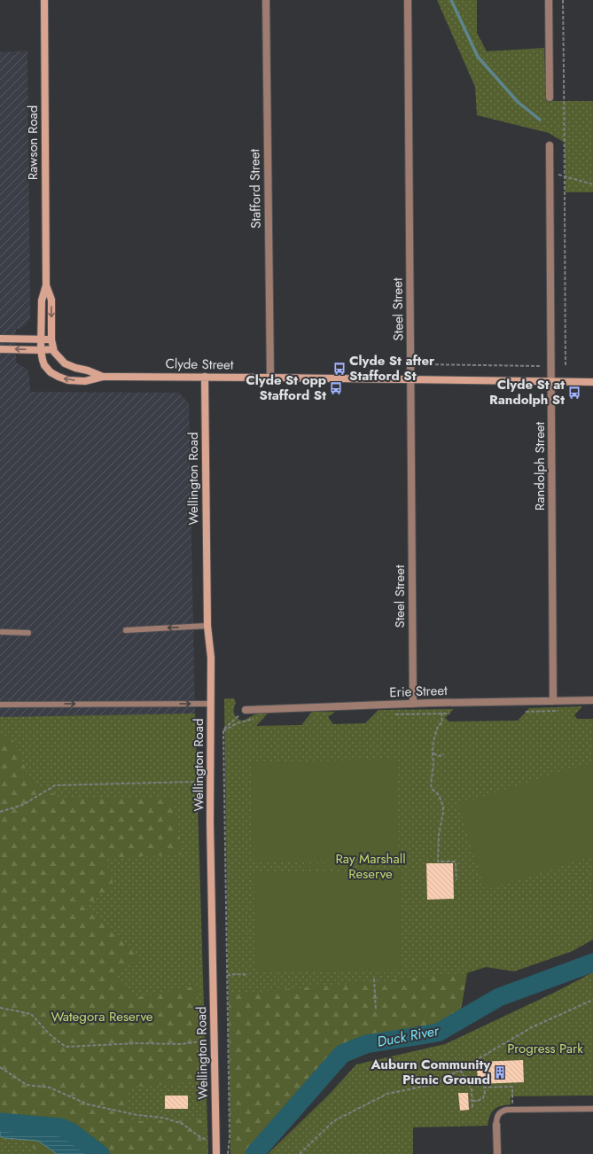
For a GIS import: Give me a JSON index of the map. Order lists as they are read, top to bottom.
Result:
{
  "streets": {
    "main road": ["Rawson Road", "Clyde Street", "Wellington Road"],
    "street": [
      "Stafford Street",
      "Steel Street",
      "Randolph Street",
      "Erie Street"
    ]
  },
  "crossings": [
    ["Rawson Road", "Clyde Street"],
    ["Stafford Street", "Clyde Street"],
    ["Steel Street", "Clyde Street"],
    ["Steel Street", "Erie Street"],
    ["Clyde Street", "Randolph Street"],
    ["Clyde Street", "Wellington Road"],
    ["Randolph Street", "Erie Street"]
  ],
  "water": ["Duck River"],
  "parks": ["Ray Marshall Reserve", "Wategora Reserve", "Progress Park"],
  "places": {
    "bus stop": ["Clyde St after Stafford St", "Clyde St opp Stafford St", "Clyde St at Randolph St"],
    "building": ["Auburn Community Picnic Ground"]
  }
}
